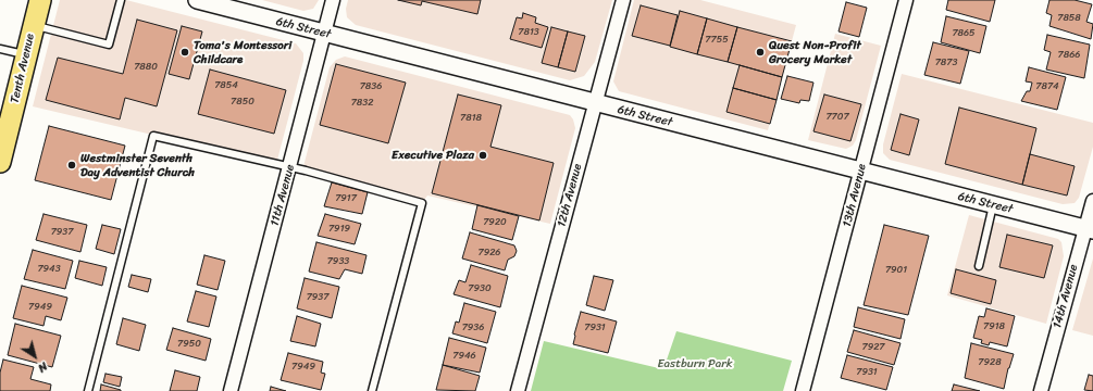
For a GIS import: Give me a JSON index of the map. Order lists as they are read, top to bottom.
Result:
{
  "streets": {
    "main road": ["Tenth Avenue"],
    "street": [
      "6th Street",
      "11th Avenue",
      "12th Avenue",
      "13th Avenue",
      "14th Avenue"
    ]
  },
  "crossings": [
    ["6th Street", "11th Avenue"],
    ["6th Street", "12th Avenue"],
    ["6th Street", "13th Avenue"],
    ["6th Street", "14th Avenue"]
  ],
  "parks": ["Eastburn Park"],
  "places": [
    "Toma's Montessori Childcare",
    "Quest Non-Profit Grocery Market",
    "Executive Plaza",
    "Westminster Seventh Day Adventist Church"
  ],
  "house_numbers": [
    "7858",
    "7813",
    "7865",
    "7755",
    "7866",
    "7873",
    "7880",
    "7854",
    "7836",
    "7874",
    "7850",
    "7832",
    "7707",
    "7818",
    "7917",
    "7920",
    "7919",
    "7937",
    "7926",
    "7933",
    "7943",
    "7901",
    "7930",
    "7937",
    "7949",
    "7918",
    "7936",
    "7931",
    "7950",
    "7927",
    "7946",
    "7928",
    "7949",
    "7931"
  ],
  "north": "bottom right"
}
